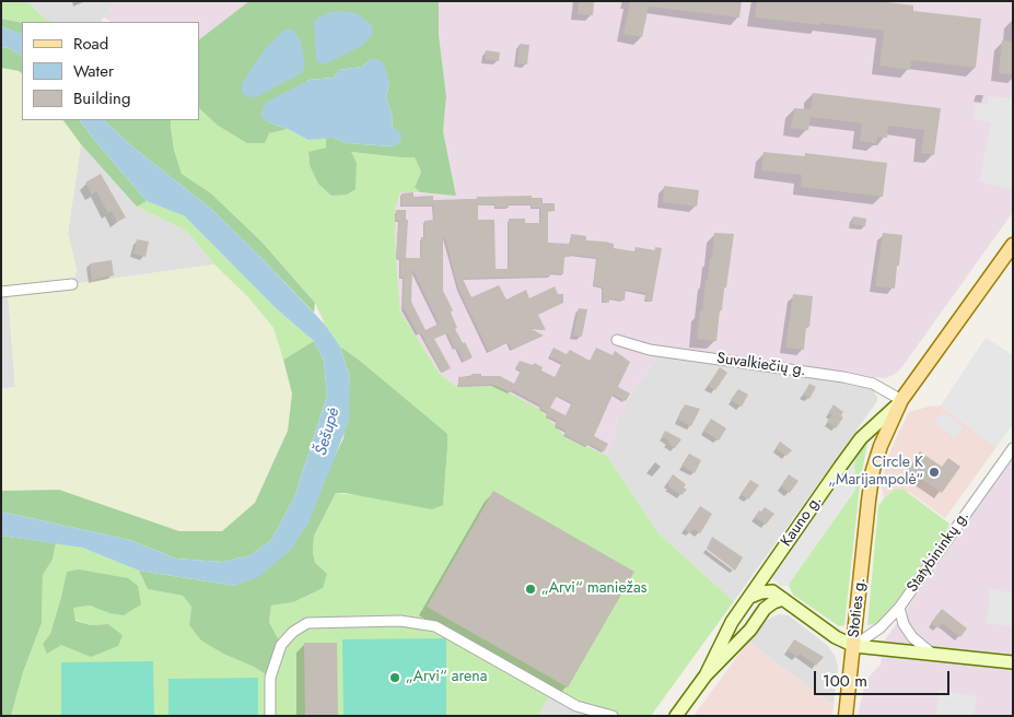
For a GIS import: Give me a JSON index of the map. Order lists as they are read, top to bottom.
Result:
{
  "streets": {
    "main road": ["Kauno g.", "Stoties g."],
    "street": ["Suvalkiečių g.", "Statybininkų g."]
  },
  "crossings": [
    ["Suvalkiečių g.", "Kauno g."],
    ["Kauno g.", "Stoties g."],
    ["Statybininkų g.", "Stoties g."]
  ],
  "water": ["Šešupė"],
  "places": ["Circle K „Marijampolė“", "„Arvi“ maniežas", "„Arvi“ arena"],
  "legend": ["Road", "Water", "Building"],
  "scale_bar": "100 m"
}
